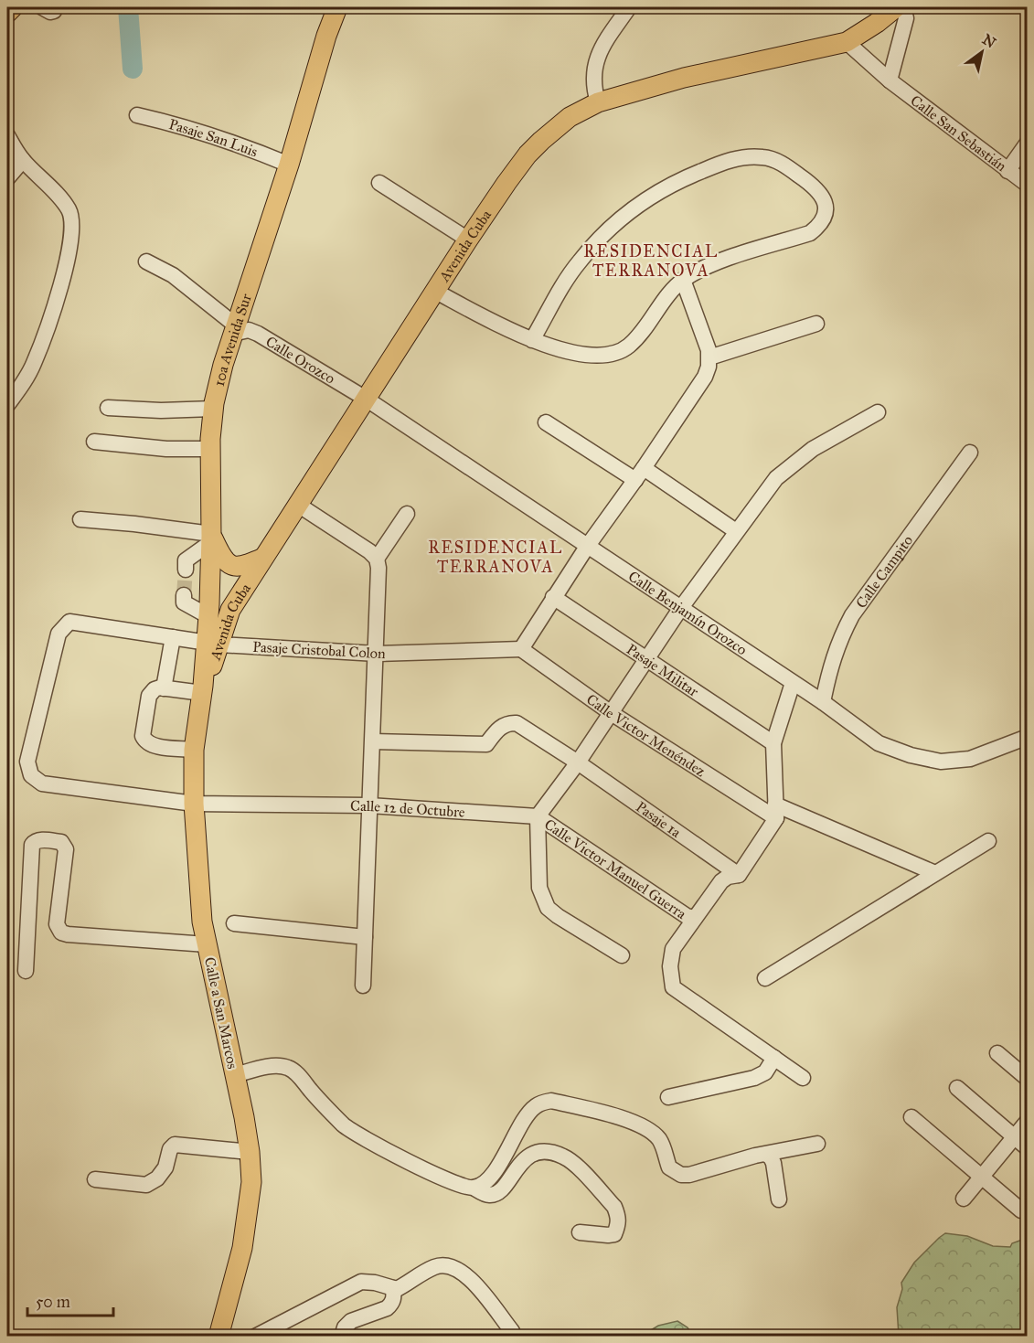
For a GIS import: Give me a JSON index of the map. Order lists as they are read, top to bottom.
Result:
{
  "streets": {
    "main road": ["Avenida Cuba", "10a Avenida Sur", "Calle a San Marcos"],
    "street": [
      "Calle San Sebastián",
      "Pasaje San Luis",
      "Calle Orozco",
      "Calle Campito",
      "Calle Benjamín Orozco",
      "Pasaje Cristobal Colon",
      "Pasaje Militar",
      "Calle Victor Menéndez",
      "Calle 12 de Octubre",
      "Pasaje 1a",
      "Calle Victor Manuel Guerra"
    ]
  },
  "crossings": [
    ["Calle San Sebastián", "Avenida Cuba"],
    ["Pasaje San Luis", "10a Avenida Sur"],
    ["Avenida Cuba", "10a Avenida Sur"],
    ["Avenida Cuba", "Calle Orozco"],
    ["Avenida Cuba", "Calle Benjamín Orozco"],
    ["Avenida Cuba", "Pasaje Cristobal Colon"],
    ["Avenida Cuba", "Calle a San Marcos"],
    ["10a Avenida Sur", "Calle Orozco"],
    ["10a Avenida Sur", "Pasaje Cristobal Colon"],
    ["Calle Orozco", "Calle Benjamín Orozco"],
    ["Calle Campito", "Calle Benjamín Orozco"],
    ["Pasaje Cristobal Colon", "Calle Victor Menéndez"],
    ["Pasaje Cristobal Colon", "Calle 12 de Octubre"],
    ["Calle 12 de Octubre", "Calle Victor Manuel Guerra"],
    ["Calle 12 de Octubre", "Calle a San Marcos"]
  ],
  "districts": ["RESIDENCIAL TERRANOVA", "RESIDENCIAL TERRANOVA"],
  "scale_bar": "50 m",
  "north": "top right"
}
